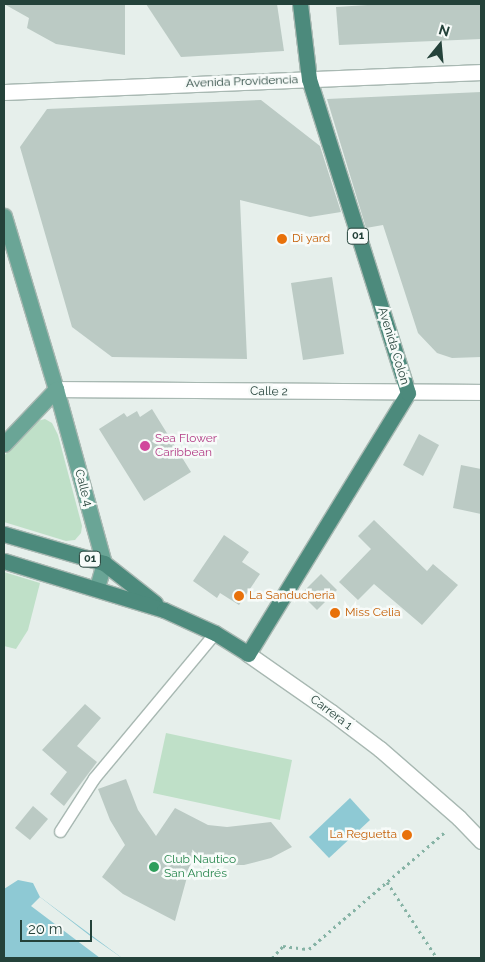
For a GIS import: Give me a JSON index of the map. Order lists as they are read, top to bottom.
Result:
{
  "streets": {
    "highway": ["01", "Avenida Colón", "Carrera 1"],
    "main road": ["Calle 4"],
    "street": ["Avenida Providencia", "Calle 2"]
  },
  "crossings": [
    ["Avenida Providencia", "Avenida Colón"],
    ["Avenida Colón", "Calle 2"],
    ["Avenida Colón", "Carrera 1"],
    ["Calle 2", "Calle 4"],
    ["Calle 4", "Carrera 1"]
  ],
  "places": [
    "Di yard",
    "Sea Flower Caribbean",
    "La Sanducheria",
    "Miss Celia",
    "La Reguetta",
    "Club Nautico San Andrés"
  ],
  "scale_bar": "20 m",
  "north": "top"
}
